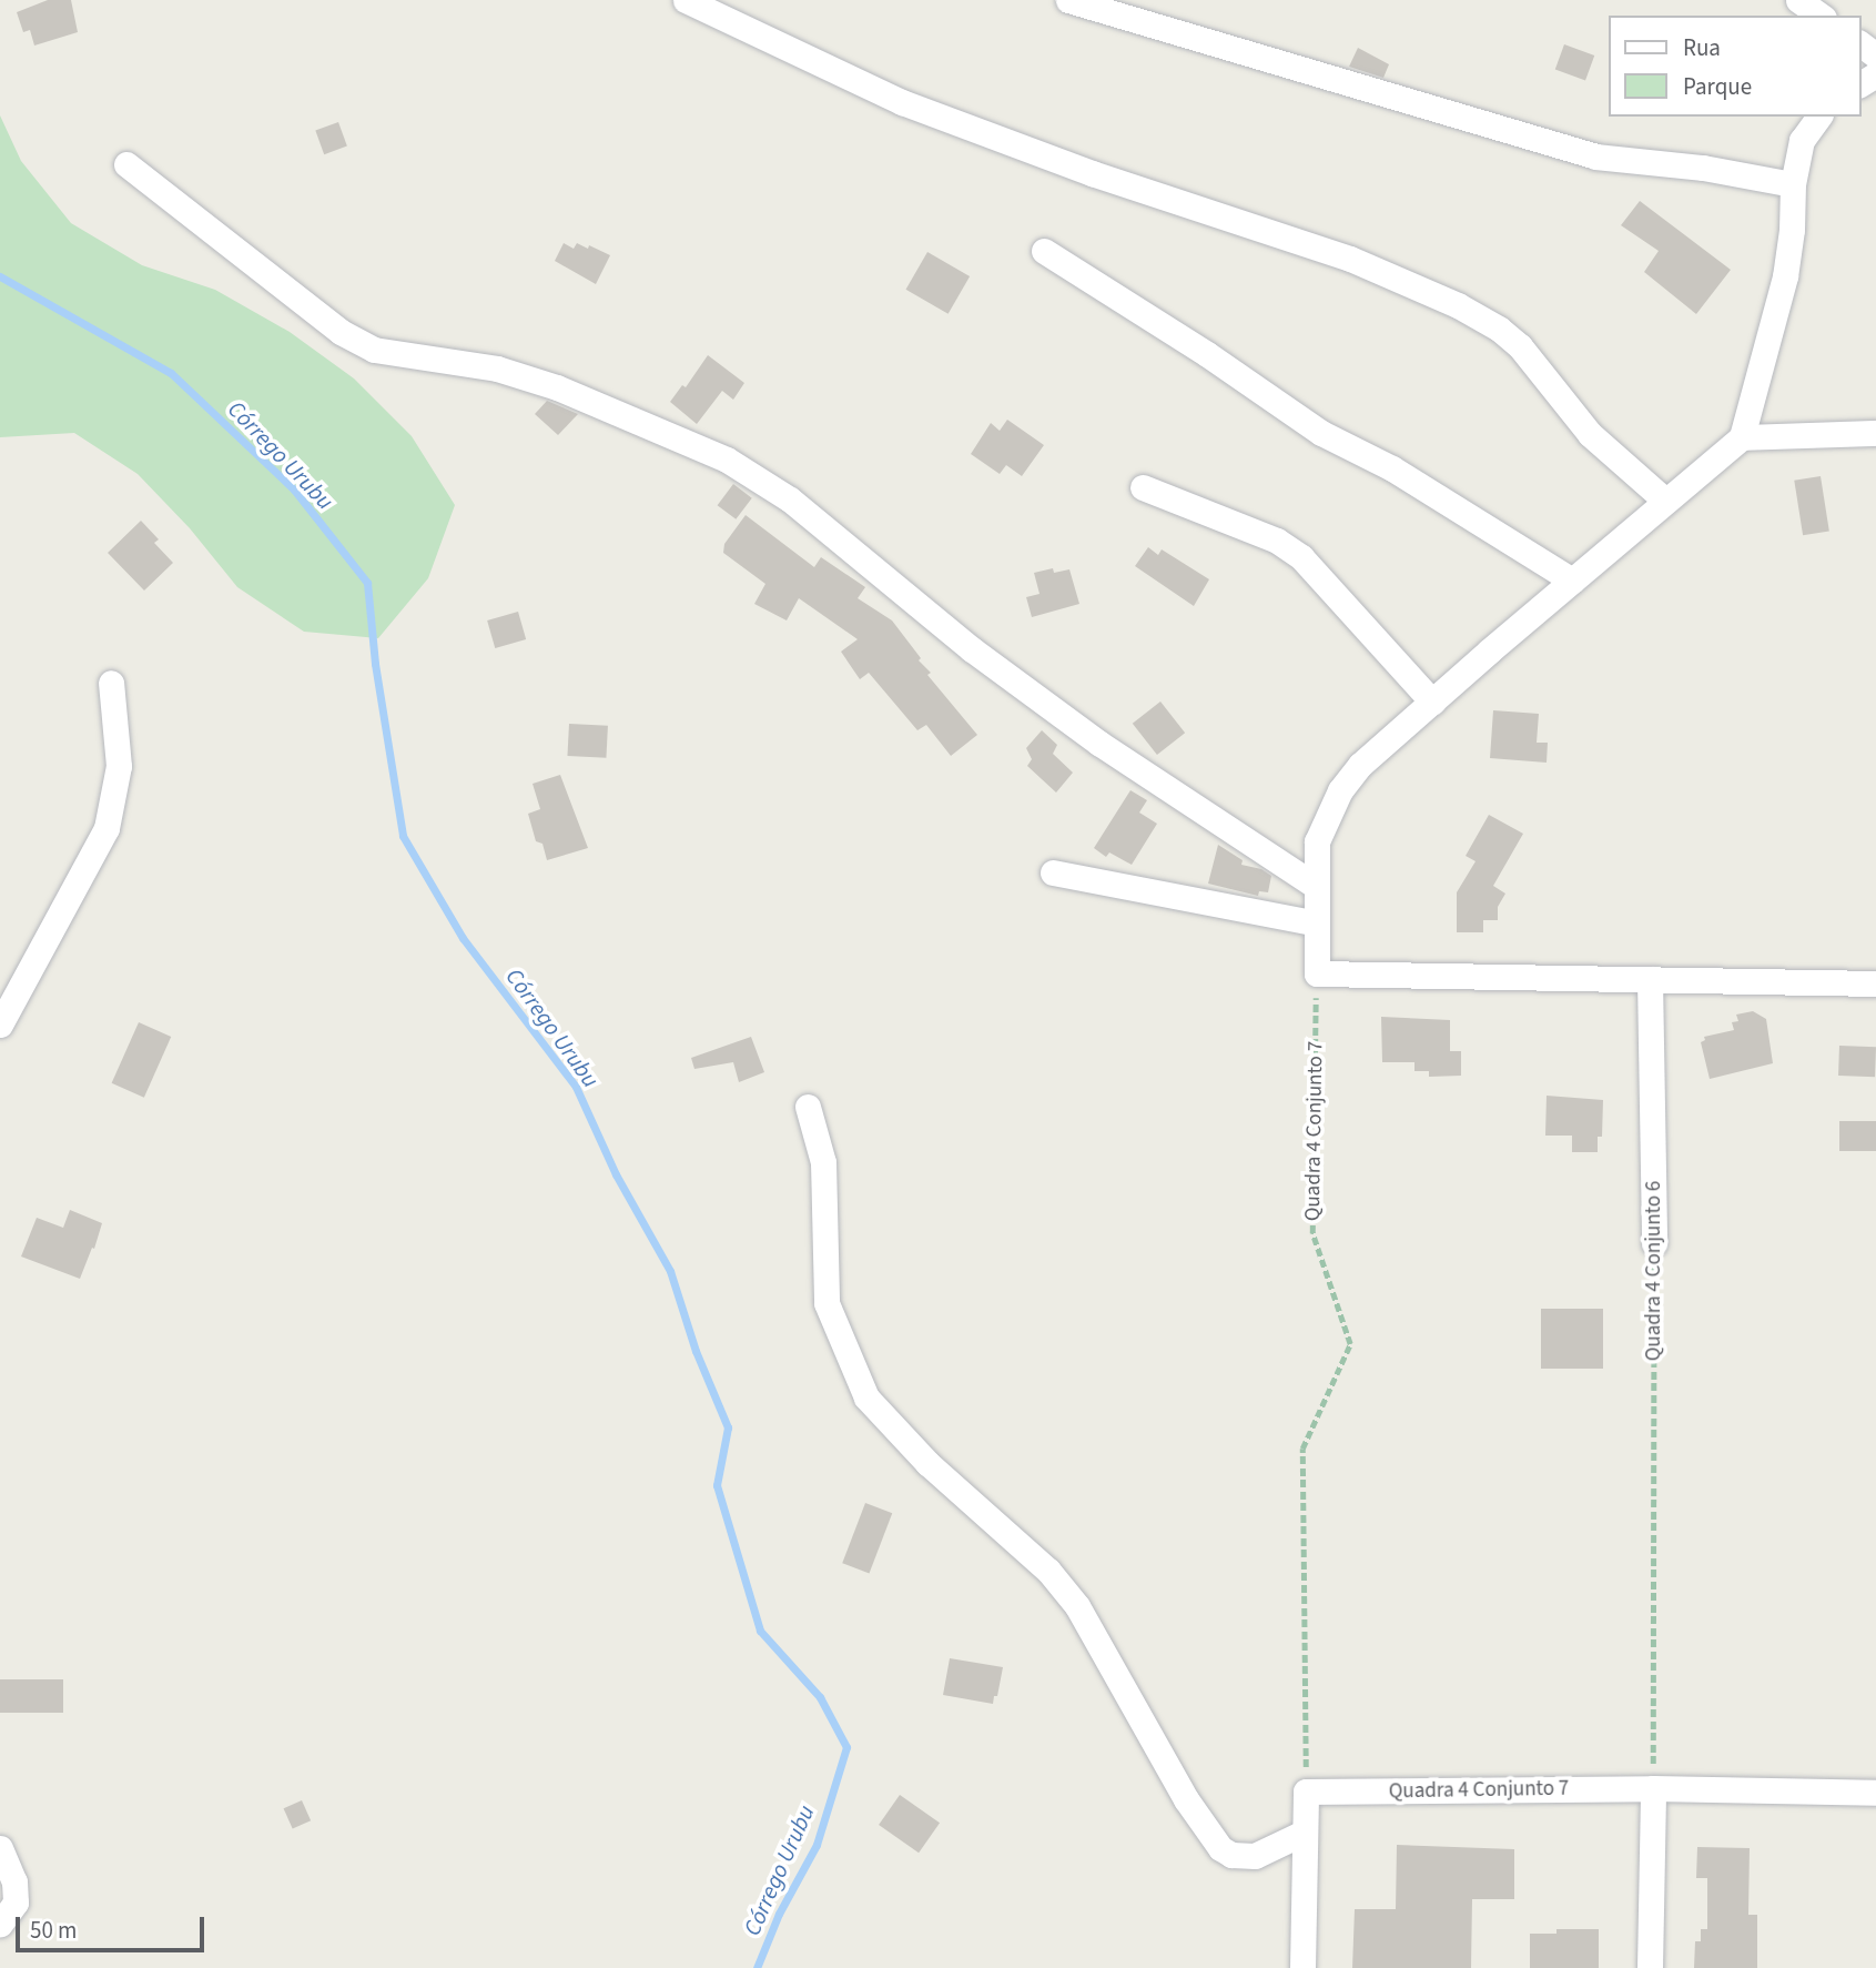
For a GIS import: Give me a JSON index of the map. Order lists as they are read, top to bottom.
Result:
{
  "streets": {
    "street": ["Quadra 4 Conjunto 7", "Quadra 4 Conjunto 6"]
  },
  "crossings": [
    ["Quadra 4 Conjunto 7", "Quadra 4 Conjunto 6"]
  ],
  "water": ["Córrego Urubu"],
  "legend": ["Rua", "Parque"],
  "scale_bar": "50 m"
}
